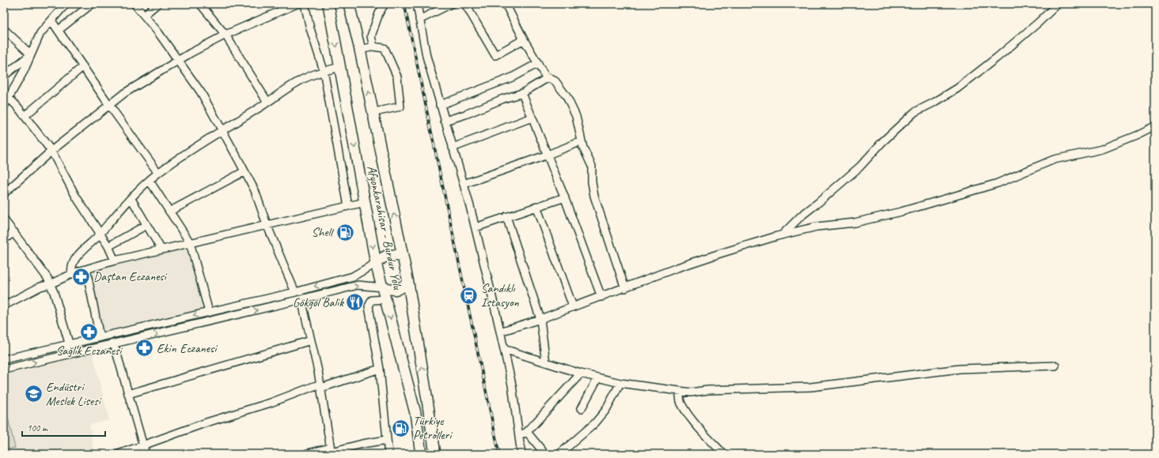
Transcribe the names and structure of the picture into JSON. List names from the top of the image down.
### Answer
{
  "streets": {
    "highway": ["Afyonkarahisar - Burdur Yolu"]
  },
  "places": {
    "fuel station": ["Shell", "Türkiye Petrolleri"],
    "pharmacy": ["Daştan Eczanesi", "Sağlık Eczanesi", "Ekin Eczanesi"],
    "station": ["Sandıklı Istasyon"],
    "restaurant": ["Gökgöl Balik"],
    "school or university": ["Endüstri Meslek Lisesi"]
  },
  "scale_bar": "100 m"
}
